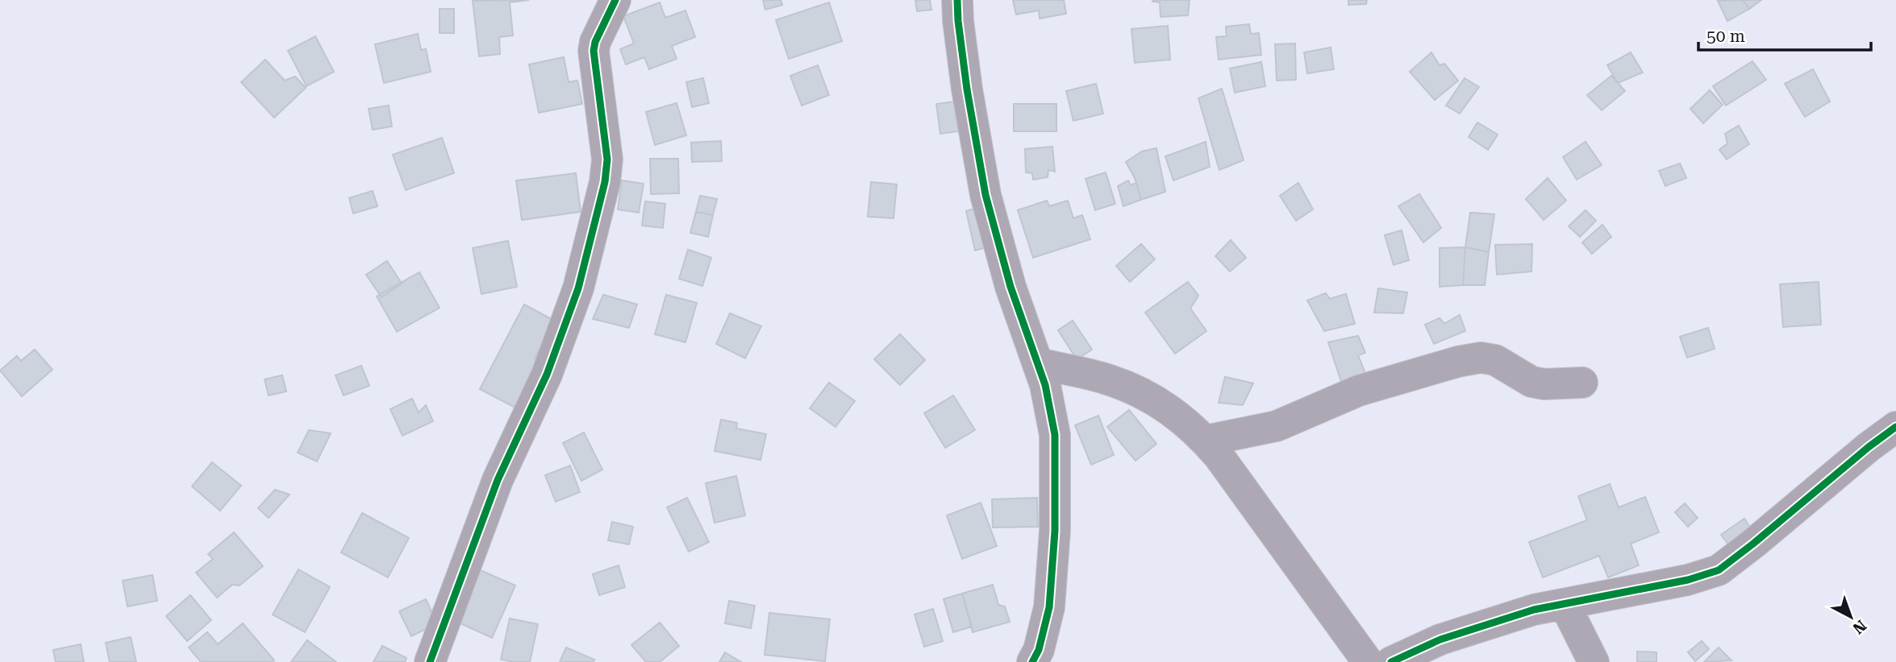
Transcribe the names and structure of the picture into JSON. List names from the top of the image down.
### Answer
{
  "scale_bar": "50 m",
  "north": "bottom right"
}
